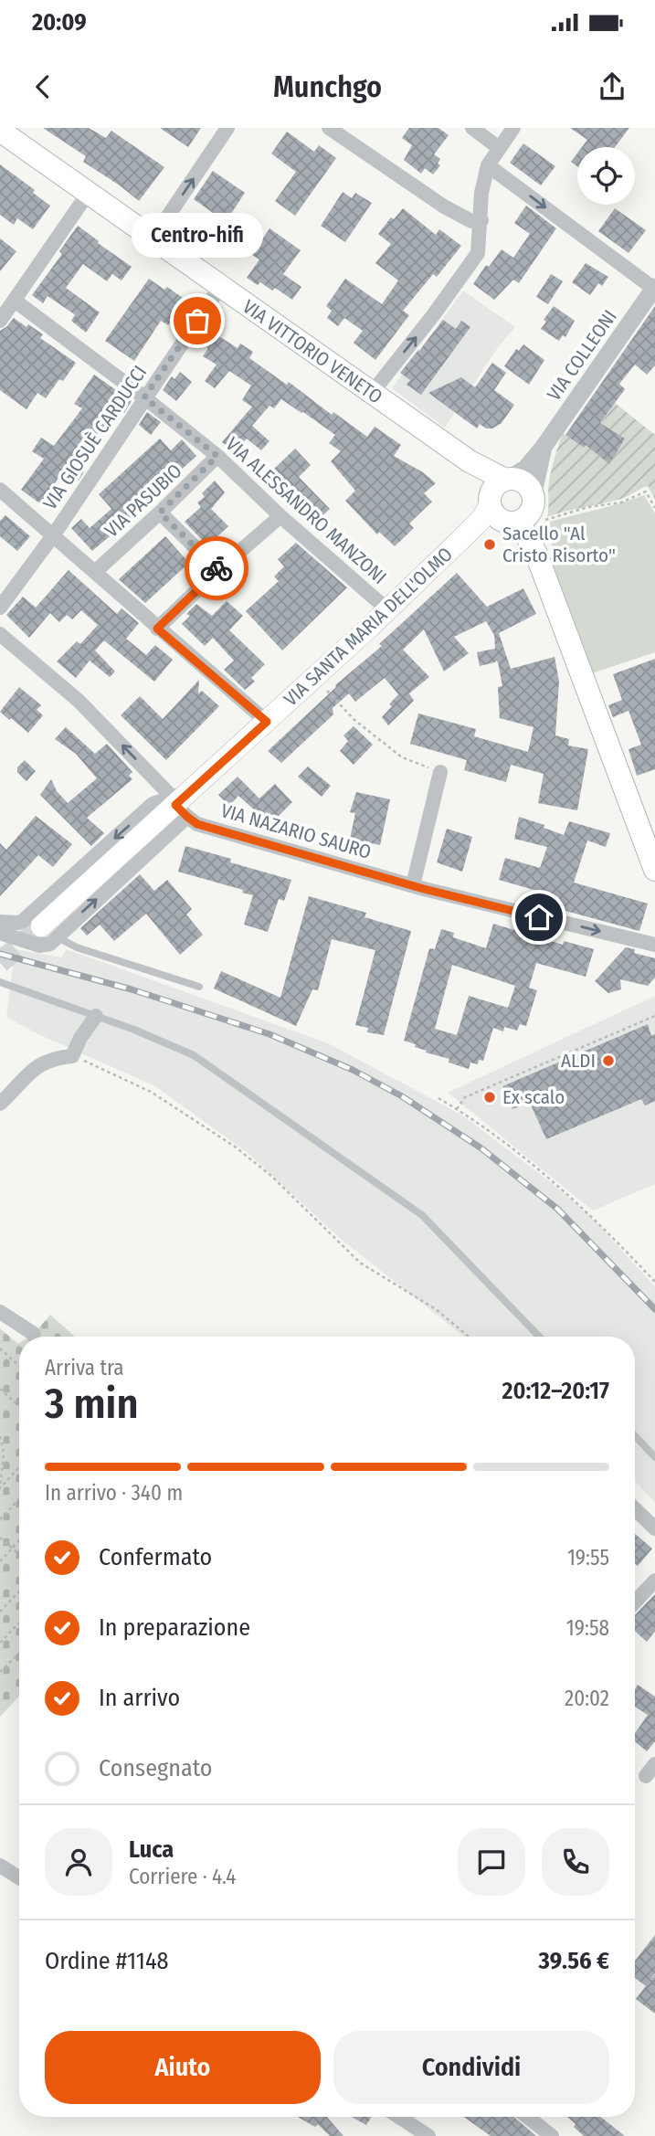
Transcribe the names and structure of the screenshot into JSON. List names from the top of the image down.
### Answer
{
  "streets": {
    "main road": ["VIA VITTORIO VENETO", "VIA SANTA MARIA DELL'OLMO"],
    "street": [
      "VIA COLLEONI",
      "VIA GIOSUÈ CARDUCCI",
      "VIA PASUBIO",
      "VIA ALESSANDRO MANZONI",
      "VIA NAZARIO SAURO"
    ]
  },
  "crossings": [
    ["VIA VITTORIO VENETO", "VIA COLLEONI"],
    ["VIA VITTORIO VENETO", "VIA GIOSUÈ CARDUCCI"],
    ["VIA VITTORIO VENETO", "VIA SANTA MARIA DELL'OLMO"],
    ["VIA COLLEONI", "VIA SANTA MARIA DELL'OLMO"],
    ["VIA GIOSUÈ CARDUCCI", "VIA ALESSANDRO MANZONI"],
    ["VIA PASUBIO", "VIA ALESSANDRO MANZONI"],
    ["VIA ALESSANDRO MANZONI", "VIA SANTA MARIA DELL'OLMO"],
    ["VIA SANTA MARIA DELL'OLMO", "VIA NAZARIO SAURO"]
  ],
  "one_way": ["VIA NAZARIO SAURO"],
  "places": [
    "Centro-hifi",
    "Sacello \"Al Cristo Risorto\"",
    "ALDI",
    "Ex scalo"
  ],
  "page": {
    "status": "20:09",
    "header": "Munchgo",
    "bubble": "Centro-hifi",
    "heading": ["3 min", "Arriva tra", "20:12–20:17"],
    "panel": [
      "Luca",
      "Corriere · 4.4",
      "Ordine #1148",
      "39.56 €"
    ],
    "bar": "In arrivo · 340 m",
    "list": [
      ["Confermato", "19:55"],
      ["In preparazione", "19:58"],
      ["In arrivo", "20:02"],
      "Consegnato"
    ],
    "buttons": ["Aiuto", "Condividi"]
  }
}
